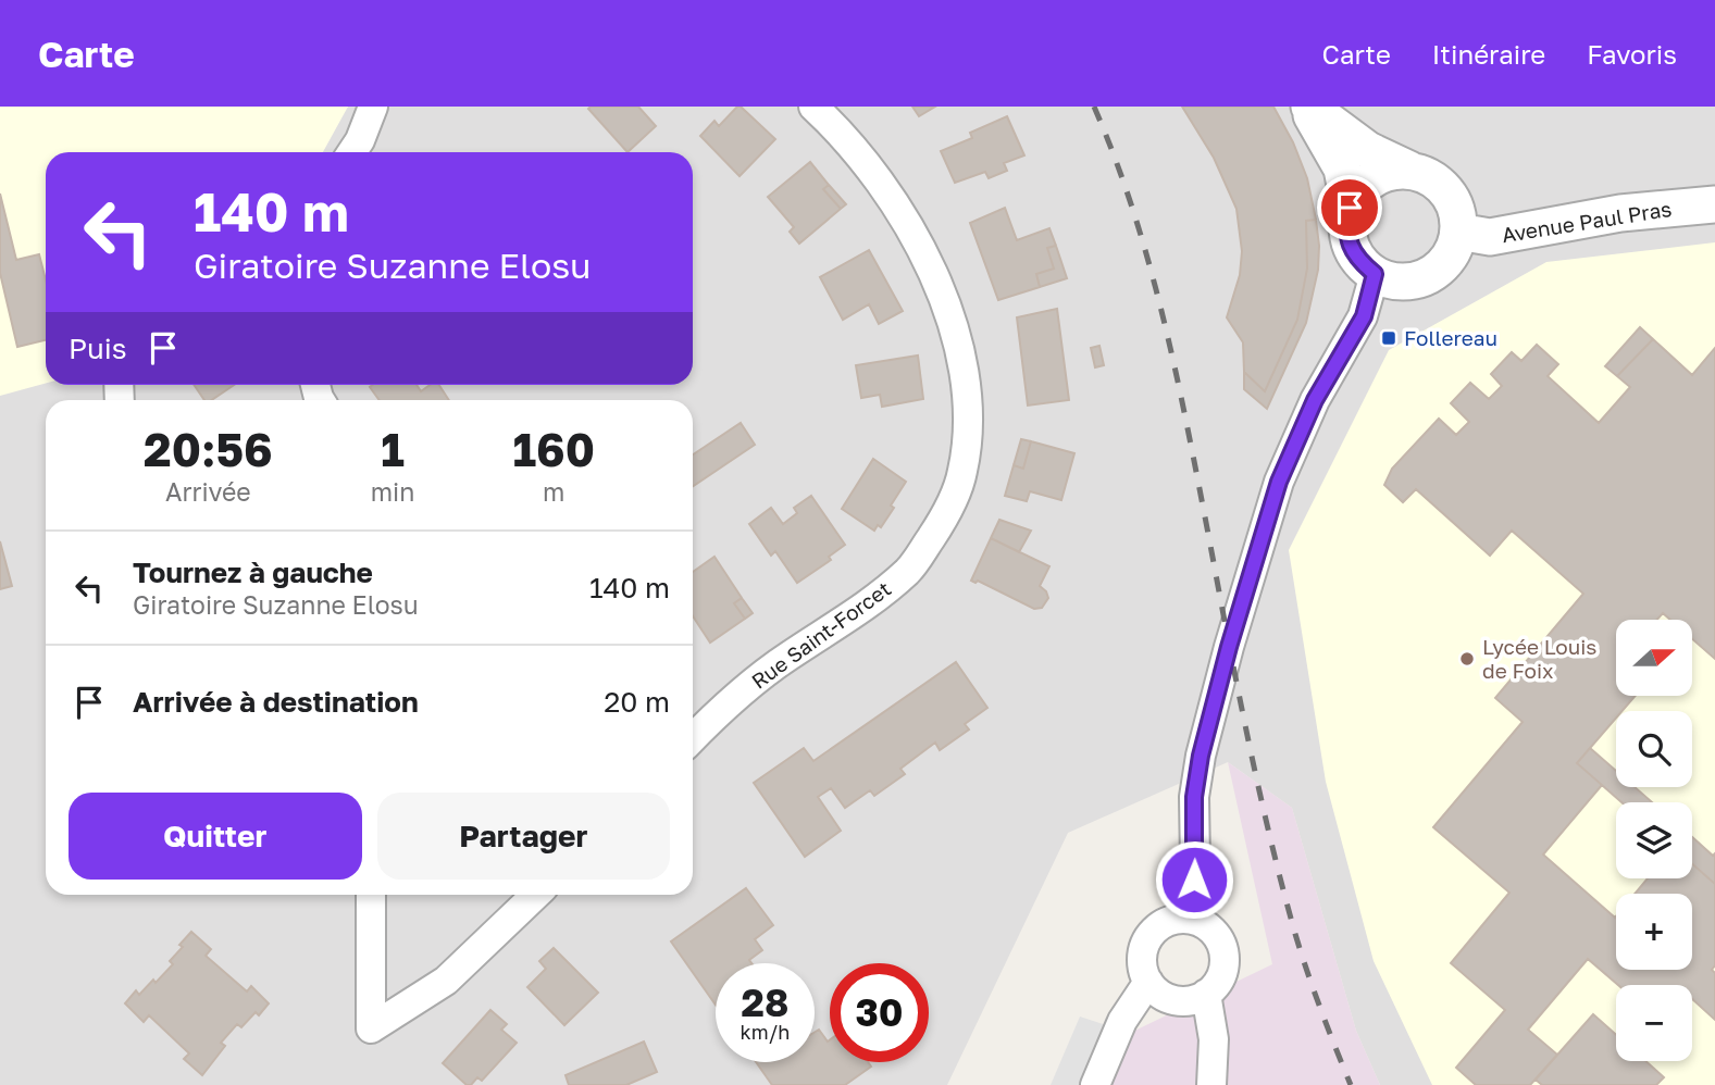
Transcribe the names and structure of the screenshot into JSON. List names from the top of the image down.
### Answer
{
  "streets": {
    "street": ["Avenue Paul Pras", "Rue Saint-Forcet"]
  },
  "places": {
    "transit": ["Follereau"],
    "other": ["Lycée Louis de Foix"]
  },
  "north": "right",
  "page": {
    "header": "Carte",
    "nav": ["Carte", "Itinéraire", "Favoris"],
    "turn": ["140 m", "Giratoire Suzanne Elosu"],
    "then": "Puis",
    "eta": [
      "20:56",
      "Arrivée",
      "1",
      "min",
      "160",
      "m"
    ],
    "list": [
      {
        "name": "Tournez à gauche",
        "note": "Giratoire Suzanne Elosu",
        "value": "140 m"
      },
      {
        "name": "Arrivée à destination",
        "value": "20 m"
      }
    ],
    "map_buttons": ["+", "−"],
    "buttons": ["Quitter", "Partager"],
    "speed": "28 km/h",
    "limit": "30"
  }
}
